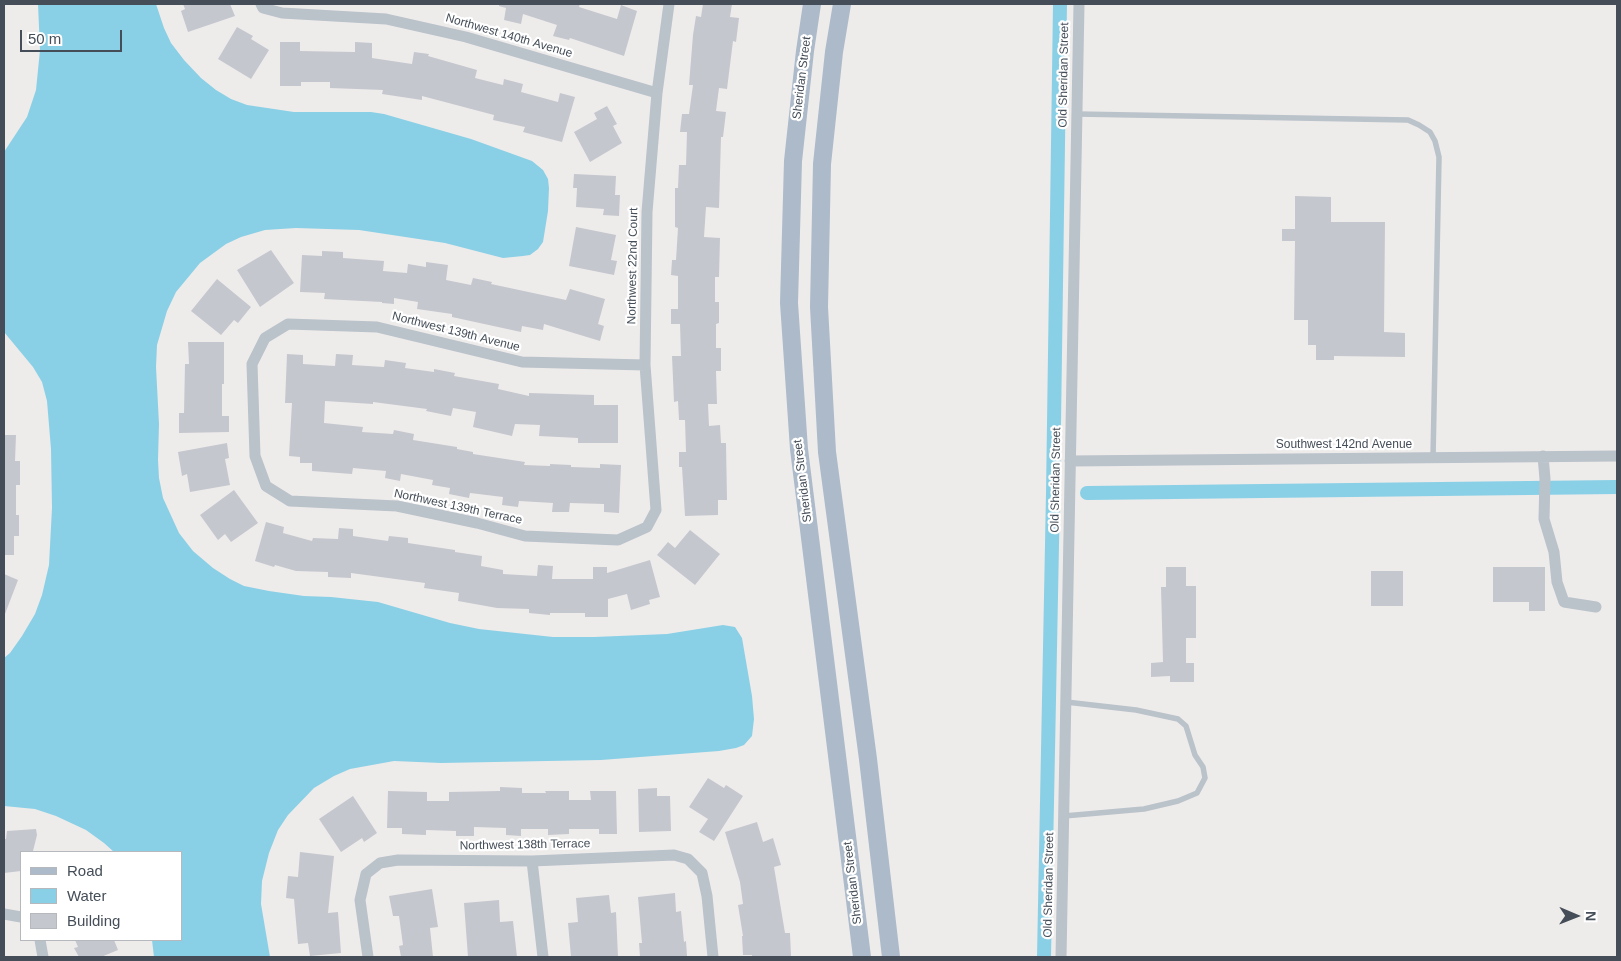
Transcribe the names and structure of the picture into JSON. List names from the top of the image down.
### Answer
{
  "streets": {
    "main road": ["Sheridan Street"],
    "street": [
      "Northwest 140th Avenue",
      "Old Sheridan Street",
      "Northwest 22nd Court",
      "Northwest 139th Avenue",
      "Southwest 142nd Avenue",
      "Northwest 139th Terrace",
      "Northwest 138th Terrace"
    ]
  },
  "crossings": [
    ["Northwest 140th Avenue", "Northwest 22nd Court"],
    ["Old Sheridan Street", "Southwest 142nd Avenue"],
    ["Northwest 22nd Court", "Northwest 139th Avenue"],
    ["Northwest 22nd Court", "Northwest 139th Terrace"],
    ["Northwest 139th Avenue", "Northwest 139th Terrace"]
  ],
  "legend": ["Road", "Water", "Building"],
  "scale_bar": "50 m",
  "north": "right"
}
